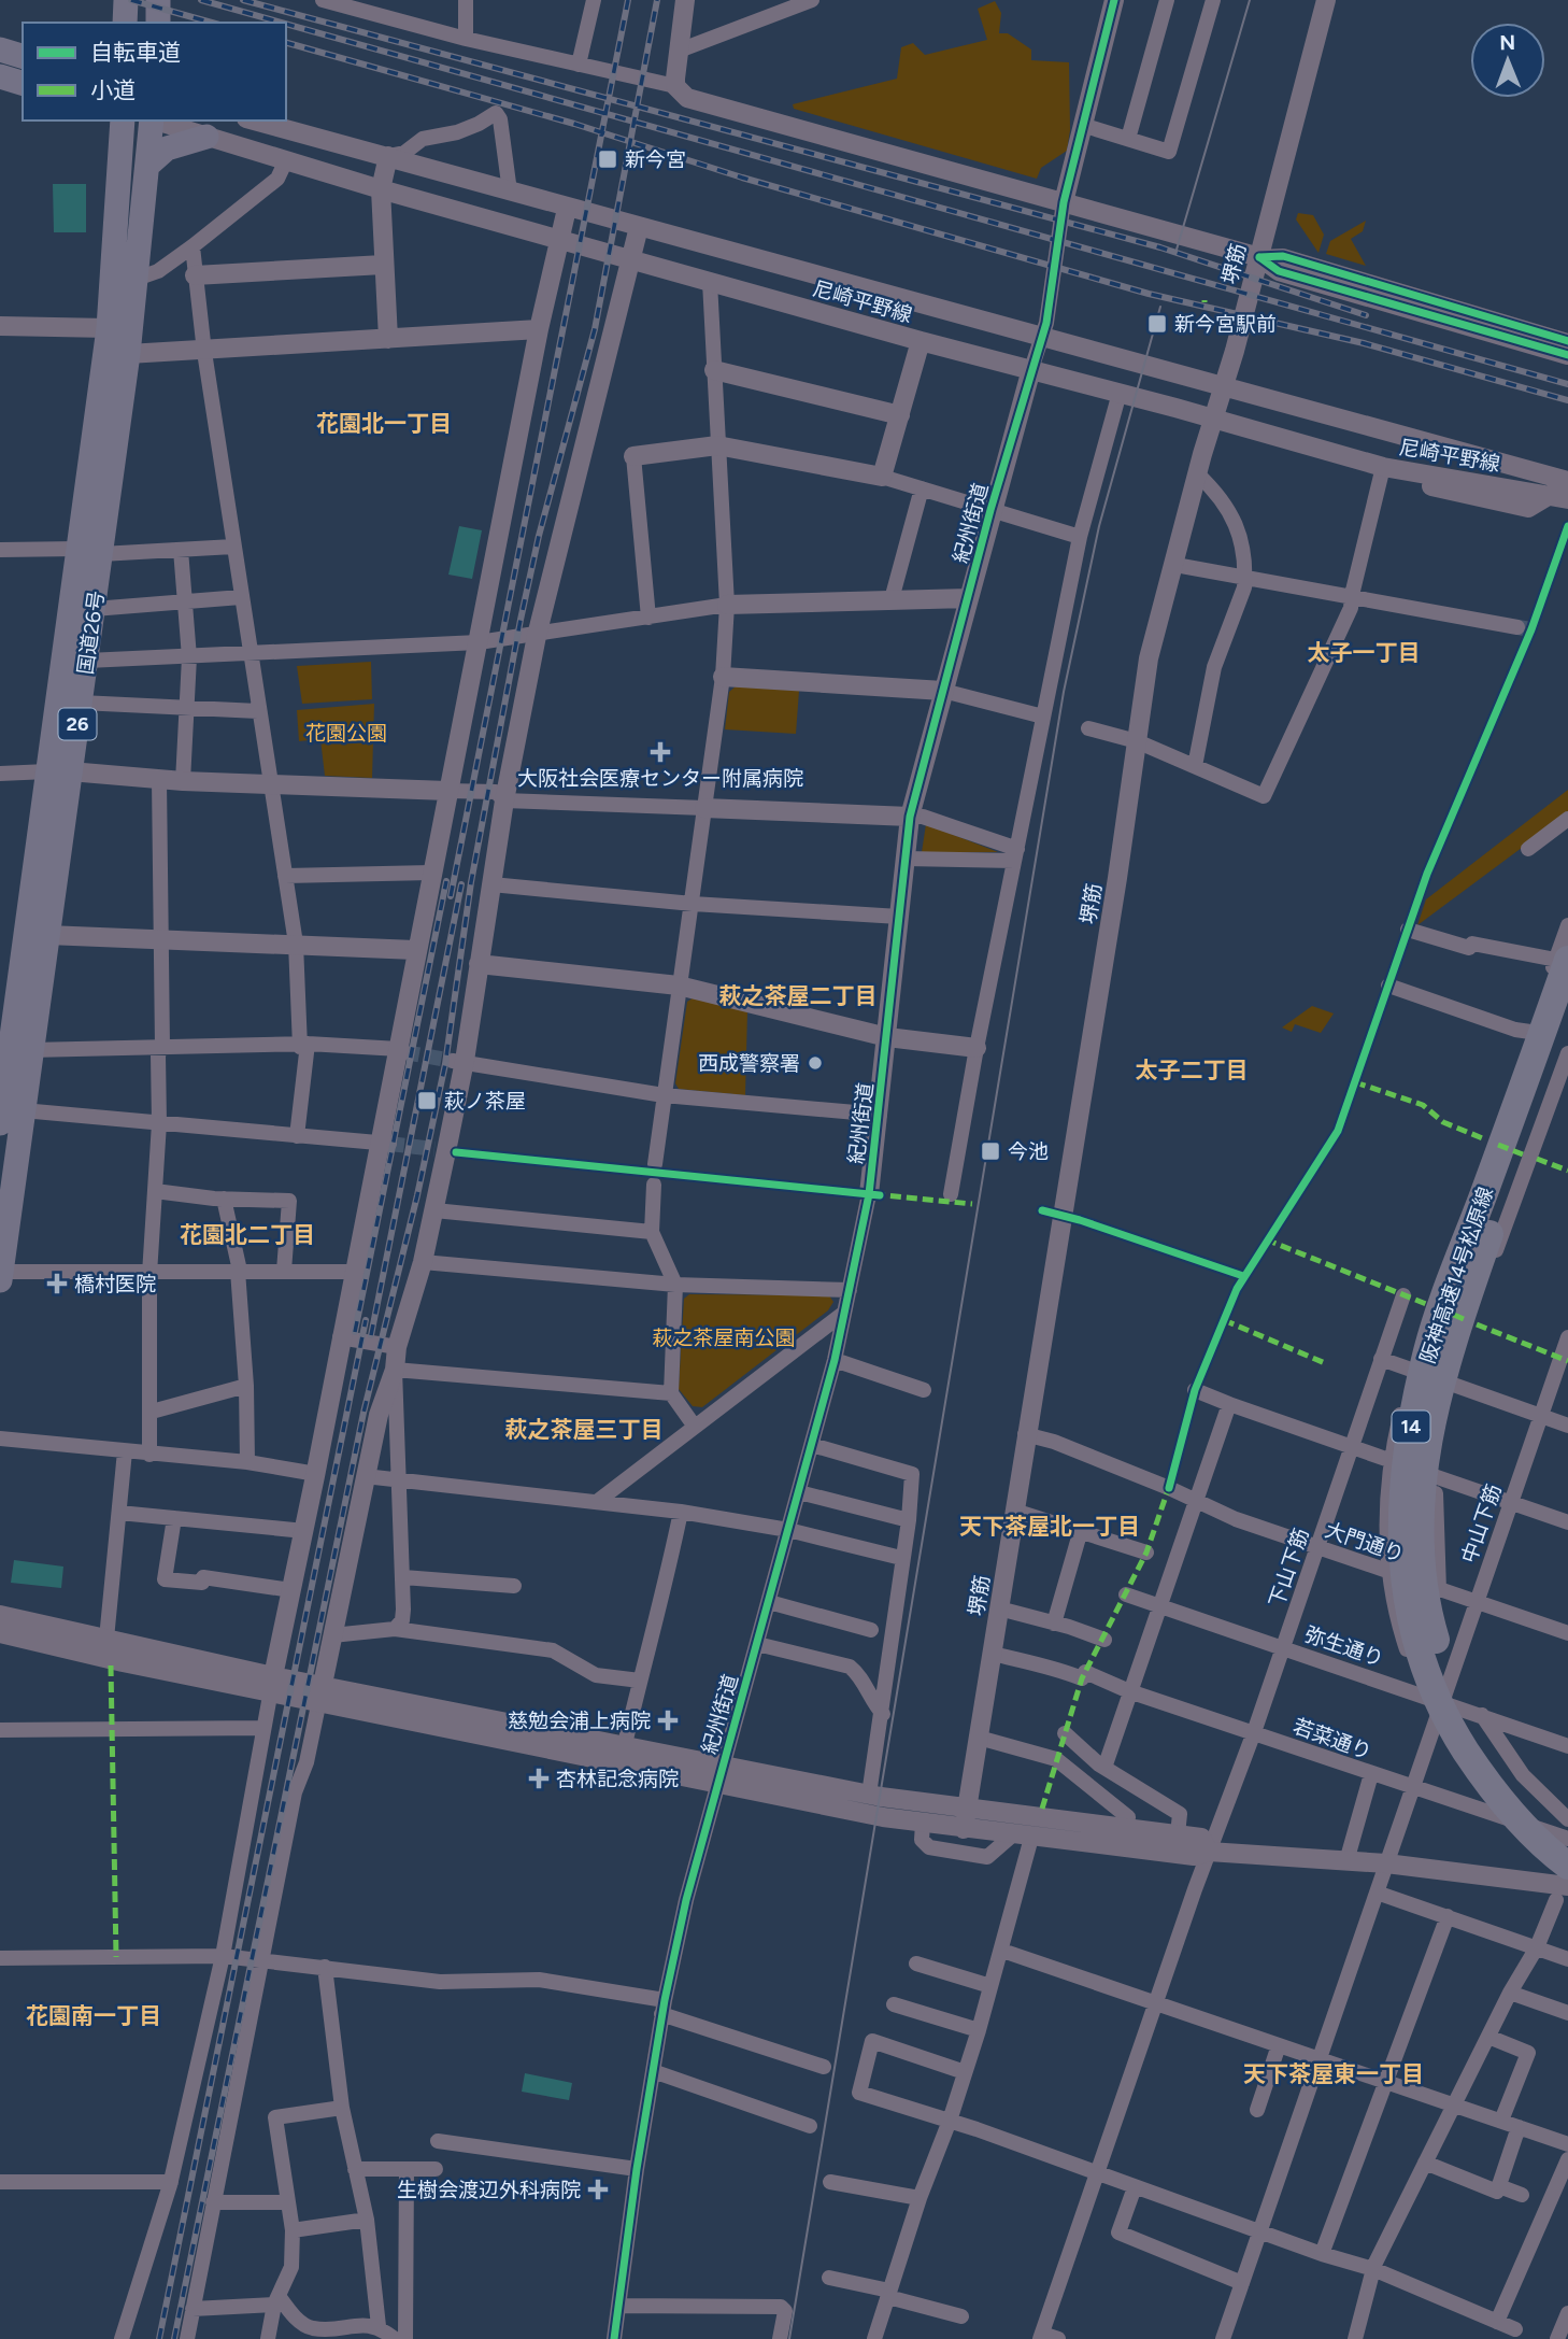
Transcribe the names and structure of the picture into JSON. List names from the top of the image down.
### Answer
{
  "streets": {
    "highway": [
      "国道26号",
      "26",
      "阪神高速14号松原線",
      "14"
    ],
    "street": [
      "堺筋",
      "尼崎平野線",
      "紀州街道",
      "中山下筋",
      "大門通り",
      "下山下筋",
      "弥生通り",
      "若菜通り"
    ]
  },
  "crossings": [
    ["堺筋", "尼崎平野線"],
    ["堺筋", "大門通り"],
    ["堺筋", "若菜通り"],
    ["尼崎平野線", "紀州街道"],
    ["阪神高速14号松原線", "若菜通り"],
    ["中山下筋", "大門通り"],
    ["中山下筋", "弥生通り"],
    ["中山下筋", "若菜通り"],
    ["大門通り", "下山下筋"],
    ["下山下筋", "弥生通り"],
    ["下山下筋", "若菜通り"]
  ],
  "districts": [
    "花園北一丁目",
    "太子一丁目",
    "萩之茶屋二丁目",
    "太子二丁目",
    "花園北二丁目",
    "萩之茶屋三丁目",
    "天下茶屋北一丁目",
    "花園南一丁目",
    "天下茶屋東一丁目"
  ],
  "parks": ["花園公園", "萩之茶屋南公園"],
  "places": {
    "transit": [
      "新今宮",
      "新今宮駅前",
      "萩ノ茶屋",
      "今池"
    ],
    "health": [
      "大阪社会医療センター附属病院",
      "橋村医院",
      "慈勉会浦上病院",
      "杏林記念病院",
      "生樹会渡辺外科病院"
    ],
    "other": ["西成警察署"]
  },
  "legend": ["自転車道", "小道"],
  "north": "top"
}
